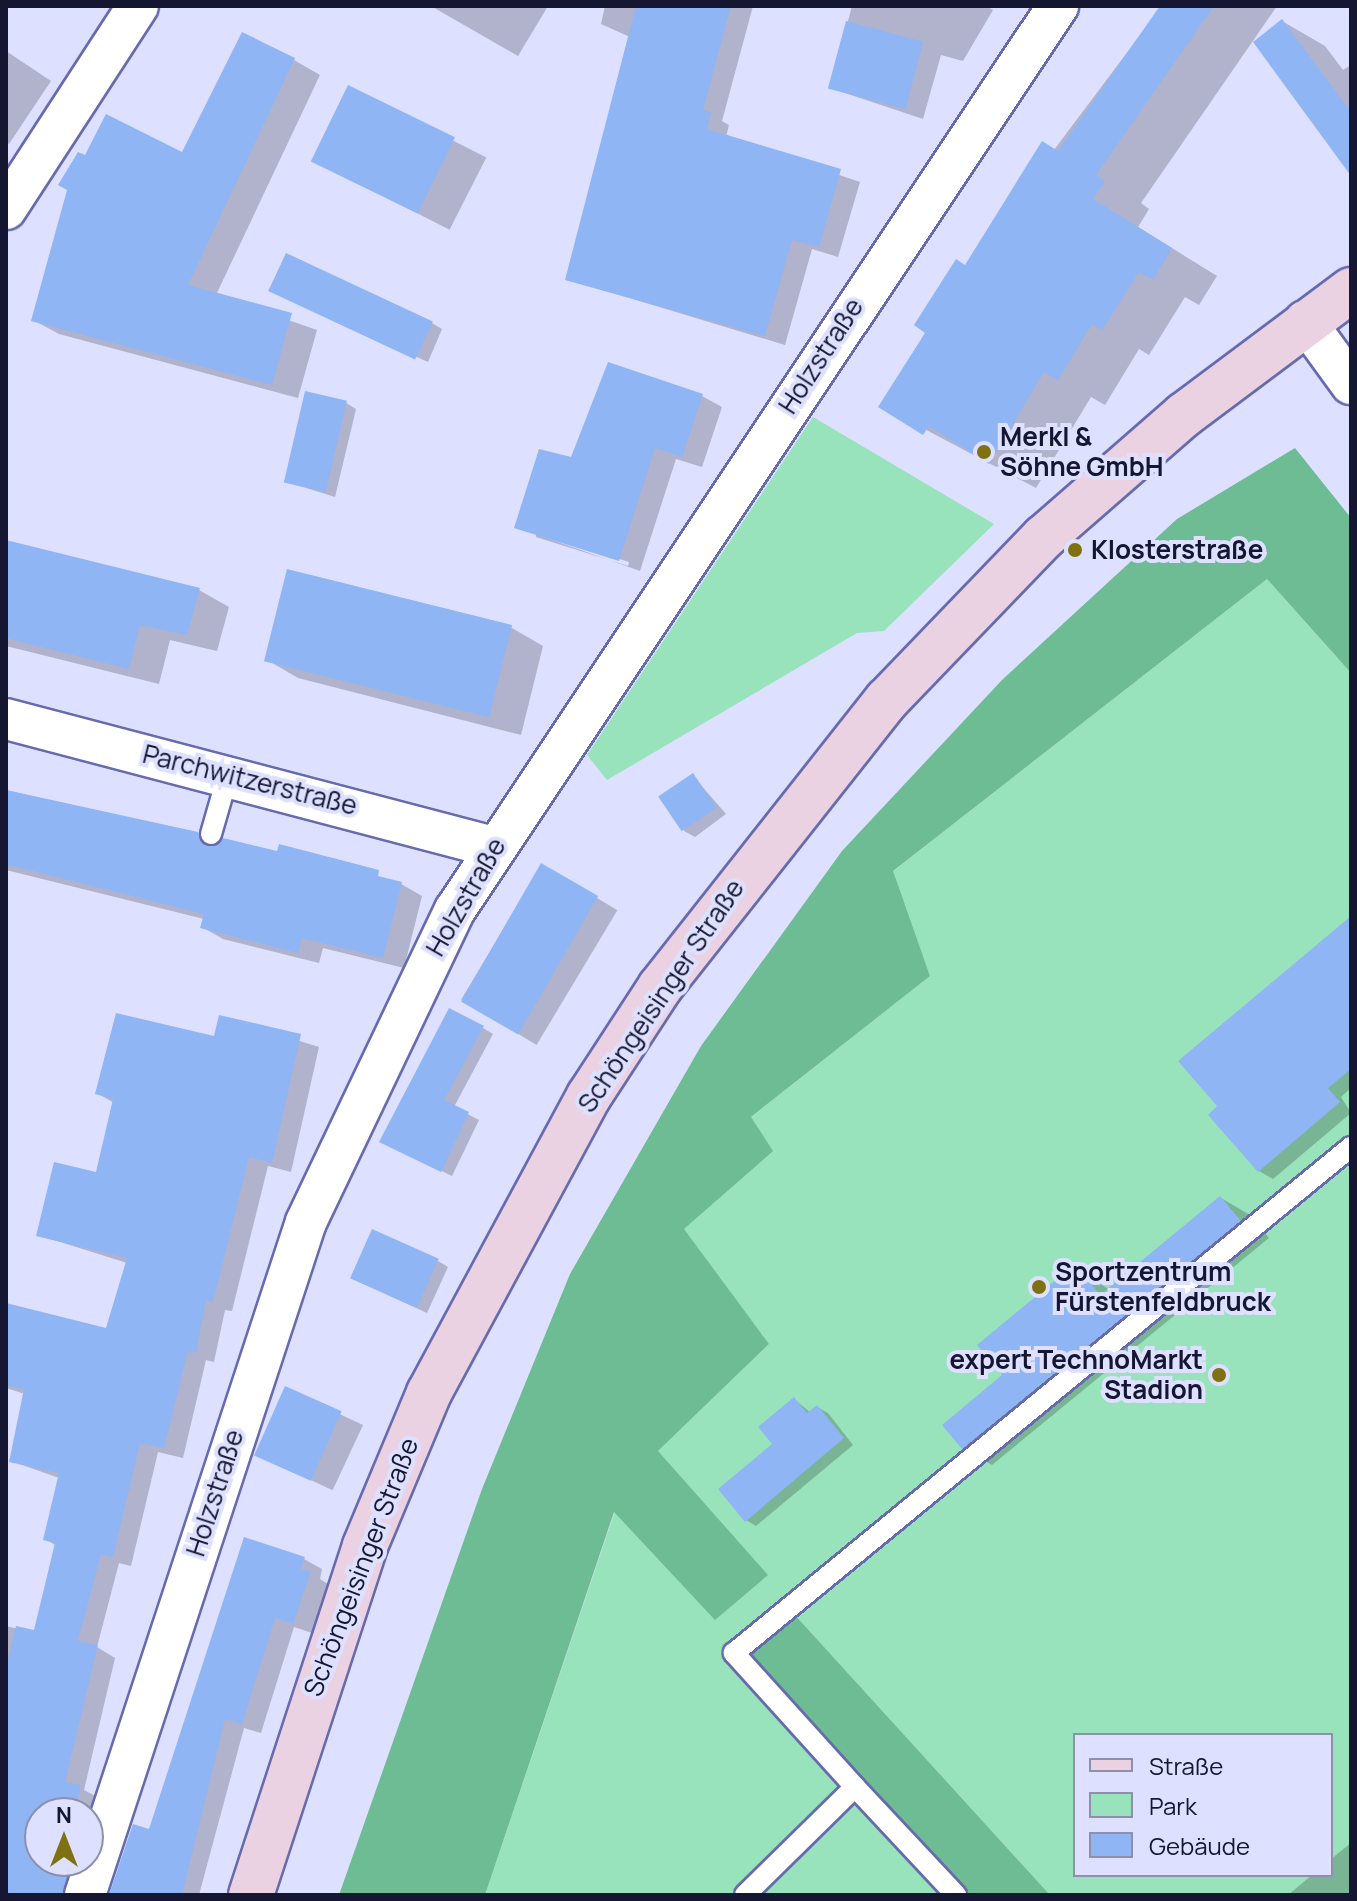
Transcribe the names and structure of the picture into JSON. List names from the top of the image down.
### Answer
{
  "streets": {
    "street": ["Holzstraße", "Parchwitzerstraße", "Schöngeisinger Straße"]
  },
  "crossings": [
    ["Holzstraße", "Parchwitzerstraße"]
  ],
  "places": [
    "Merkl & Söhne GmbH",
    "Klosterstraße",
    "Sportzentrum Fürstenfeldbruck",
    "expert TechnoMarkt Stadion"
  ],
  "legend": ["Straße", "Park", "Gebäude"],
  "north": "top"
}
